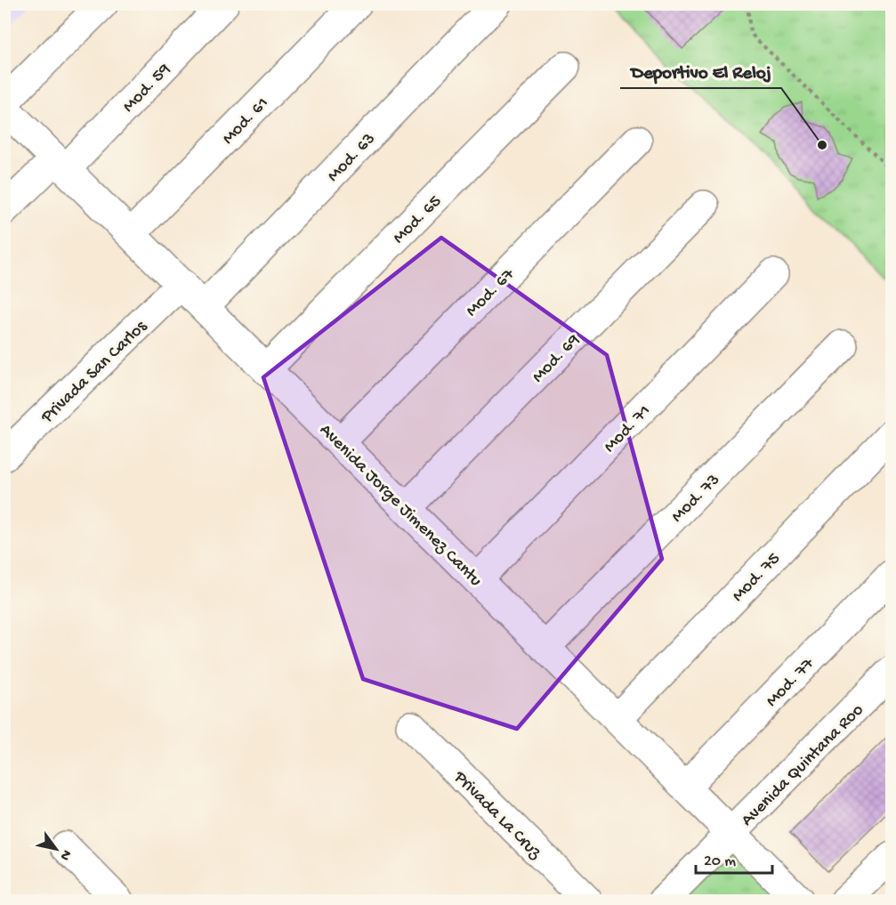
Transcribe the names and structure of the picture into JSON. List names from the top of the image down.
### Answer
{
  "streets": {
    "street": [
      "Mod. 59",
      "Mod. 61",
      "Mod. 63",
      "Mod. 65",
      "Mod. 67",
      "Mod. 69",
      "Privada San Carlos",
      "Mod. 71",
      "Mod. 73",
      "Avenida Jorge Jimenez Cantu",
      "Mod. 75",
      "Mod. 77",
      "Avenida Quintana Roo",
      "Privada La Cruz"
    ]
  },
  "crossings": [
    ["Mod. 59", "Avenida Jorge Jimenez Cantu"],
    ["Mod. 61", "Avenida Jorge Jimenez Cantu"],
    ["Mod. 63", "Avenida Jorge Jimenez Cantu"],
    ["Mod. 65", "Avenida Jorge Jimenez Cantu"],
    ["Mod. 67", "Avenida Jorge Jimenez Cantu"],
    ["Mod. 69", "Avenida Jorge Jimenez Cantu"],
    ["Privada San Carlos", "Avenida Jorge Jimenez Cantu"],
    ["Mod. 71", "Avenida Jorge Jimenez Cantu"],
    ["Mod. 73", "Avenida Jorge Jimenez Cantu"],
    ["Avenida Jorge Jimenez Cantu", "Mod. 75"],
    ["Avenida Jorge Jimenez Cantu", "Mod. 77"],
    ["Avenida Jorge Jimenez Cantu", "Avenida Quintana Roo"]
  ],
  "places": ["Deportivo El Reloj"],
  "scale_bar": "20 m",
  "north": "bottom right"
}
